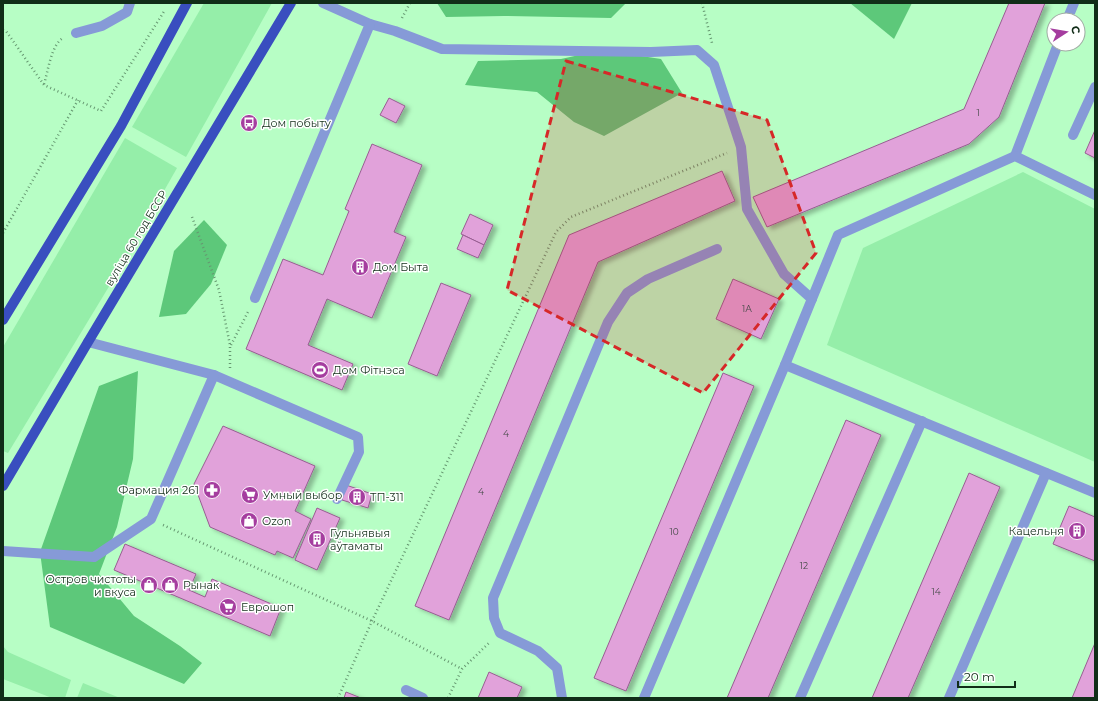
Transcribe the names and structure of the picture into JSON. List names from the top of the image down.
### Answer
{
  "streets": {
    "main road": ["вуліца 60 год БССР"]
  },
  "places": {
    "bus stop": ["Дом побыту"],
    "building": [
      "Дом Быта",
      "ТП-311",
      "Кацельня",
      "Гульнявыя аўтаматы"
    ],
    "sports": ["Дом Фітнэса"],
    "pharmacy": ["Фармация 261"],
    "supermarket": ["Умный выбор", "Еврошоп"],
    "shop": ["Ozon", "Остров чистоты и вкуса", "Рынак"]
  },
  "house_numbers": [
    "1",
    "1А",
    "4",
    "4",
    "10",
    "12",
    "14"
  ],
  "scale_bar": "20 m",
  "north": "right"
}
